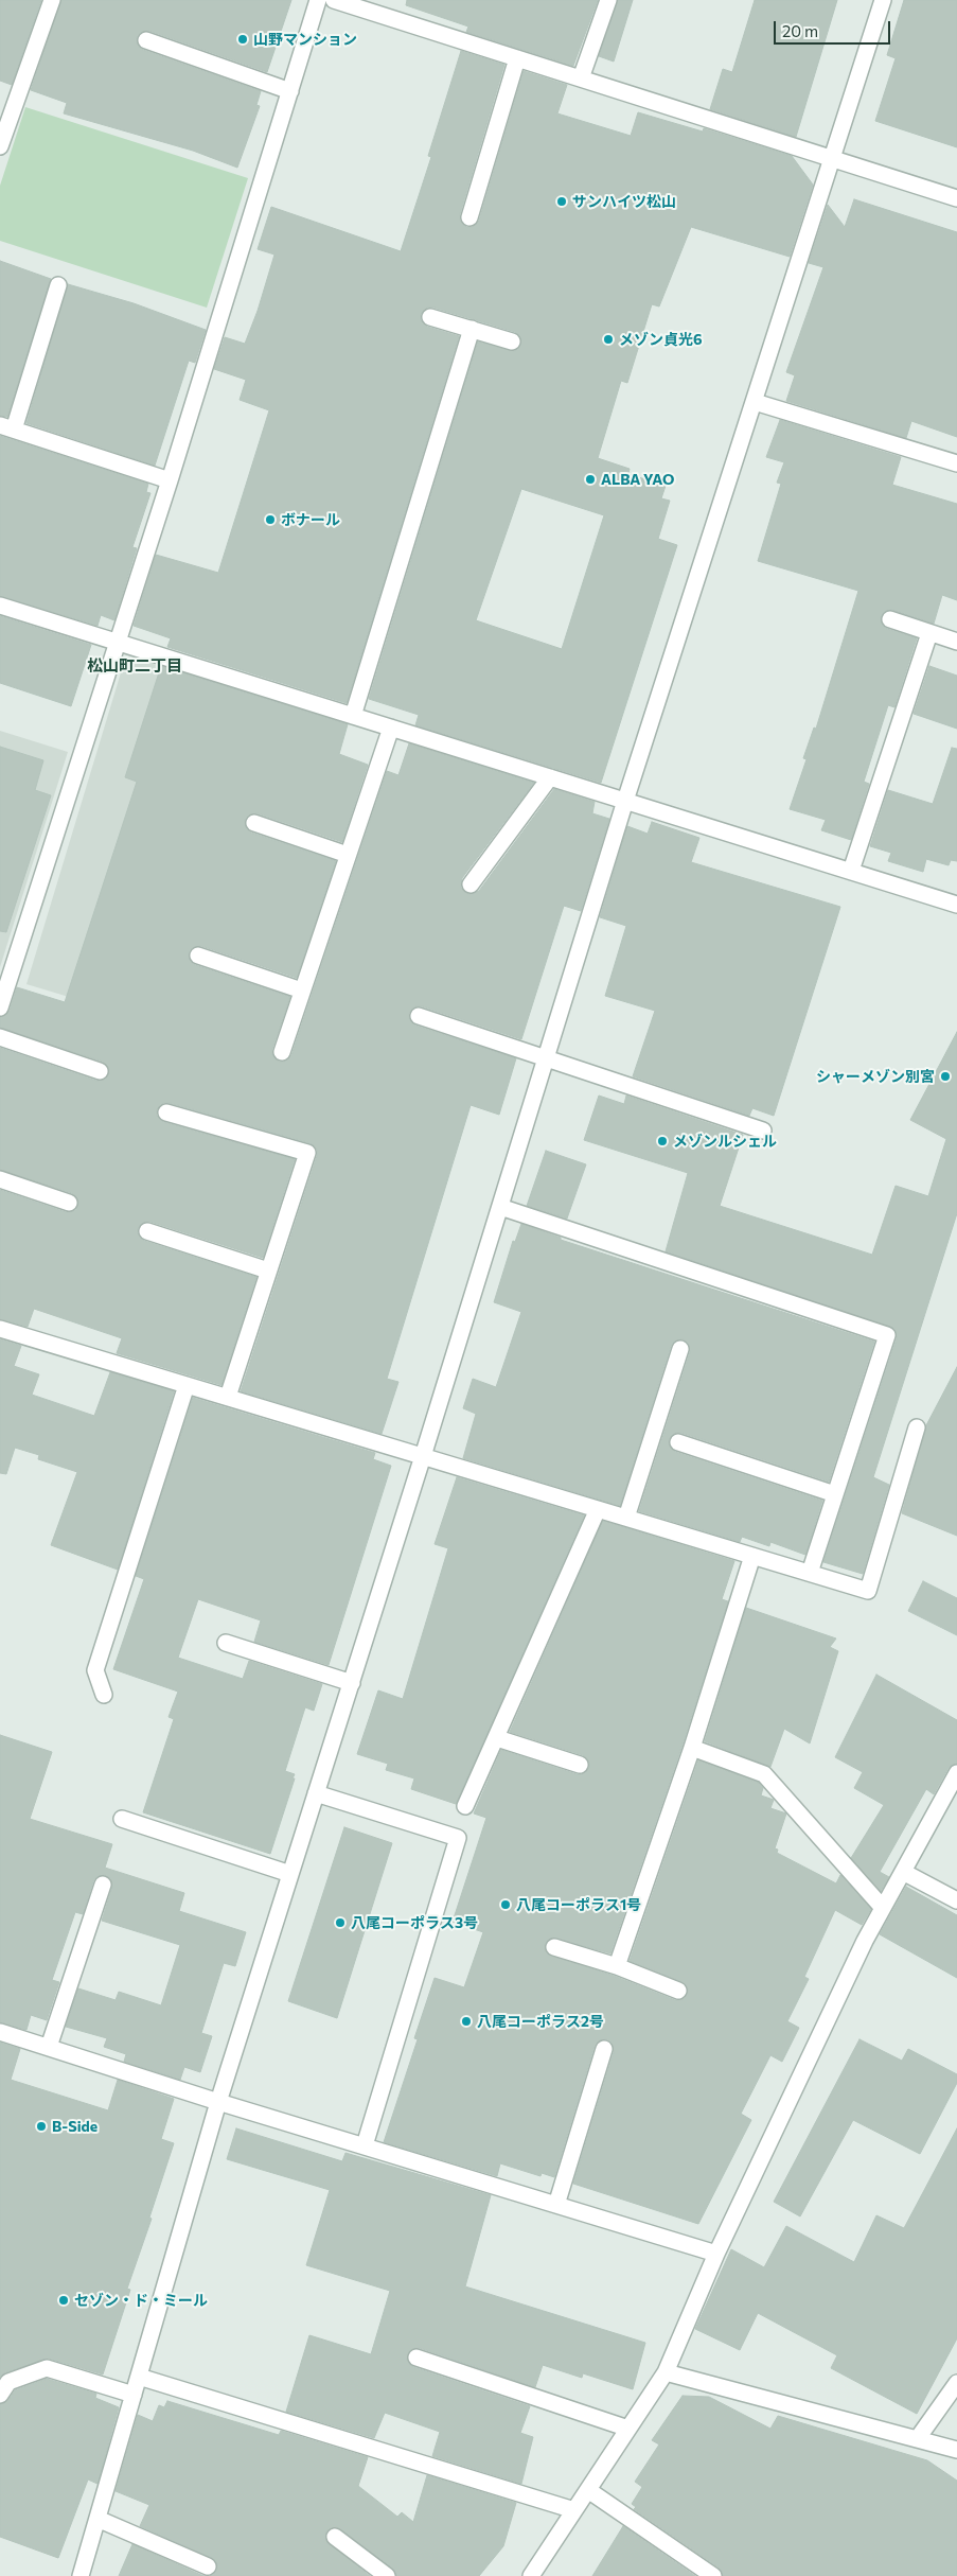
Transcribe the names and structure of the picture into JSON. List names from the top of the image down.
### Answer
{
  "districts": ["松山町二丁目"],
  "places": [
    "山野マンション",
    "サンハイツ松山",
    "メゾン貞光6",
    "ALBA YAO",
    "ボナール",
    "シャーメゾン別宮",
    "メゾンルシェル",
    "八尾コーポラス1号",
    "八尾コーポラス3号",
    "八尾コーポラス2号",
    "B-Side",
    "セゾン・ド・ミール"
  ],
  "scale_bar": "20 m"
}
